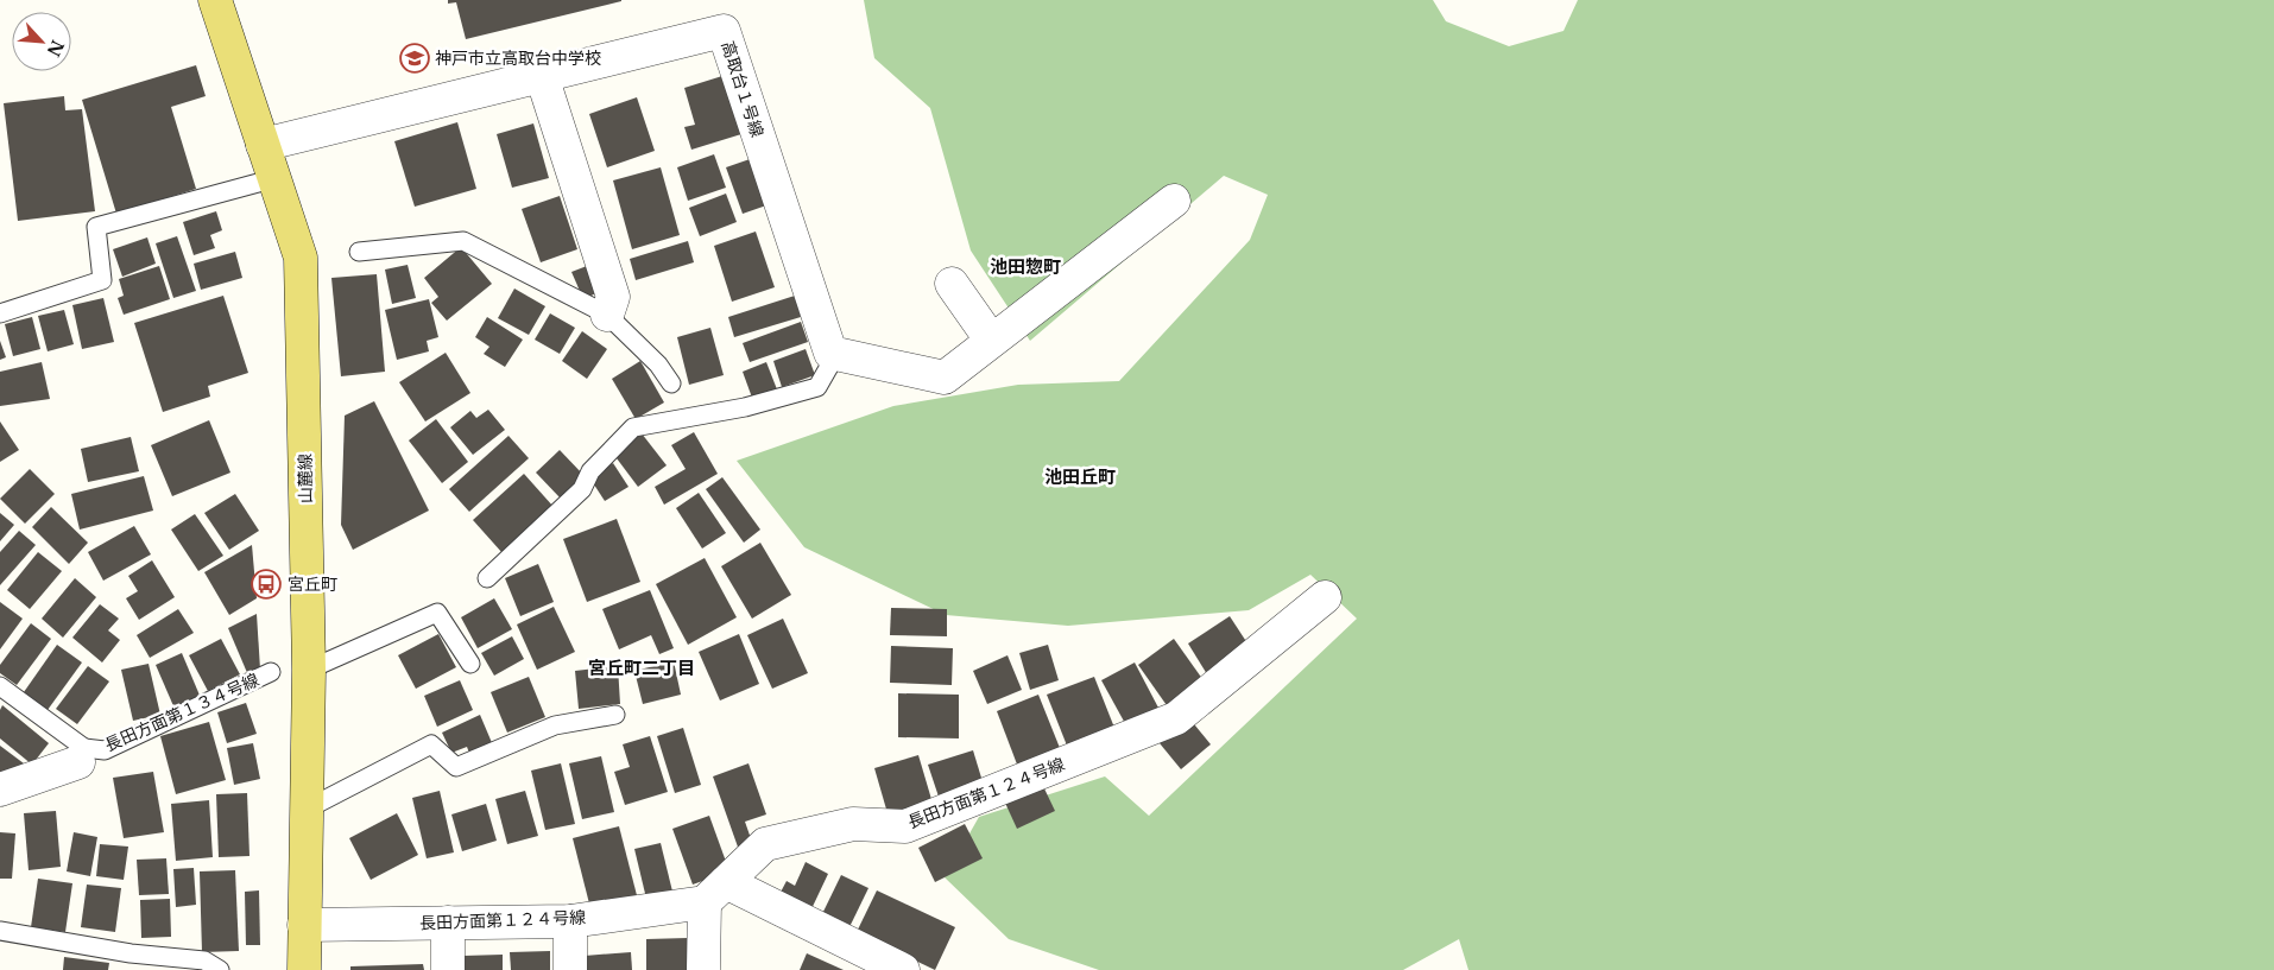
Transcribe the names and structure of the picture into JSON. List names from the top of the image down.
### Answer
{
  "streets": {
    "main road": ["山麓線"],
    "street": ["高取台１号線", "長田方面第１３４号線", "長田方面第１２４号線"]
  },
  "crossings": [
    ["高取台１号線", "山麓線"],
    ["山麓線", "長田方面第１２４号線"]
  ],
  "districts": ["池田惣町", "池田丘町", "宮丘町二丁目"],
  "places": {
    "school or university": ["神戸市立高取台中学校"],
    "bus stop": ["宮丘町"]
  },
  "north": "bottom right"
}
